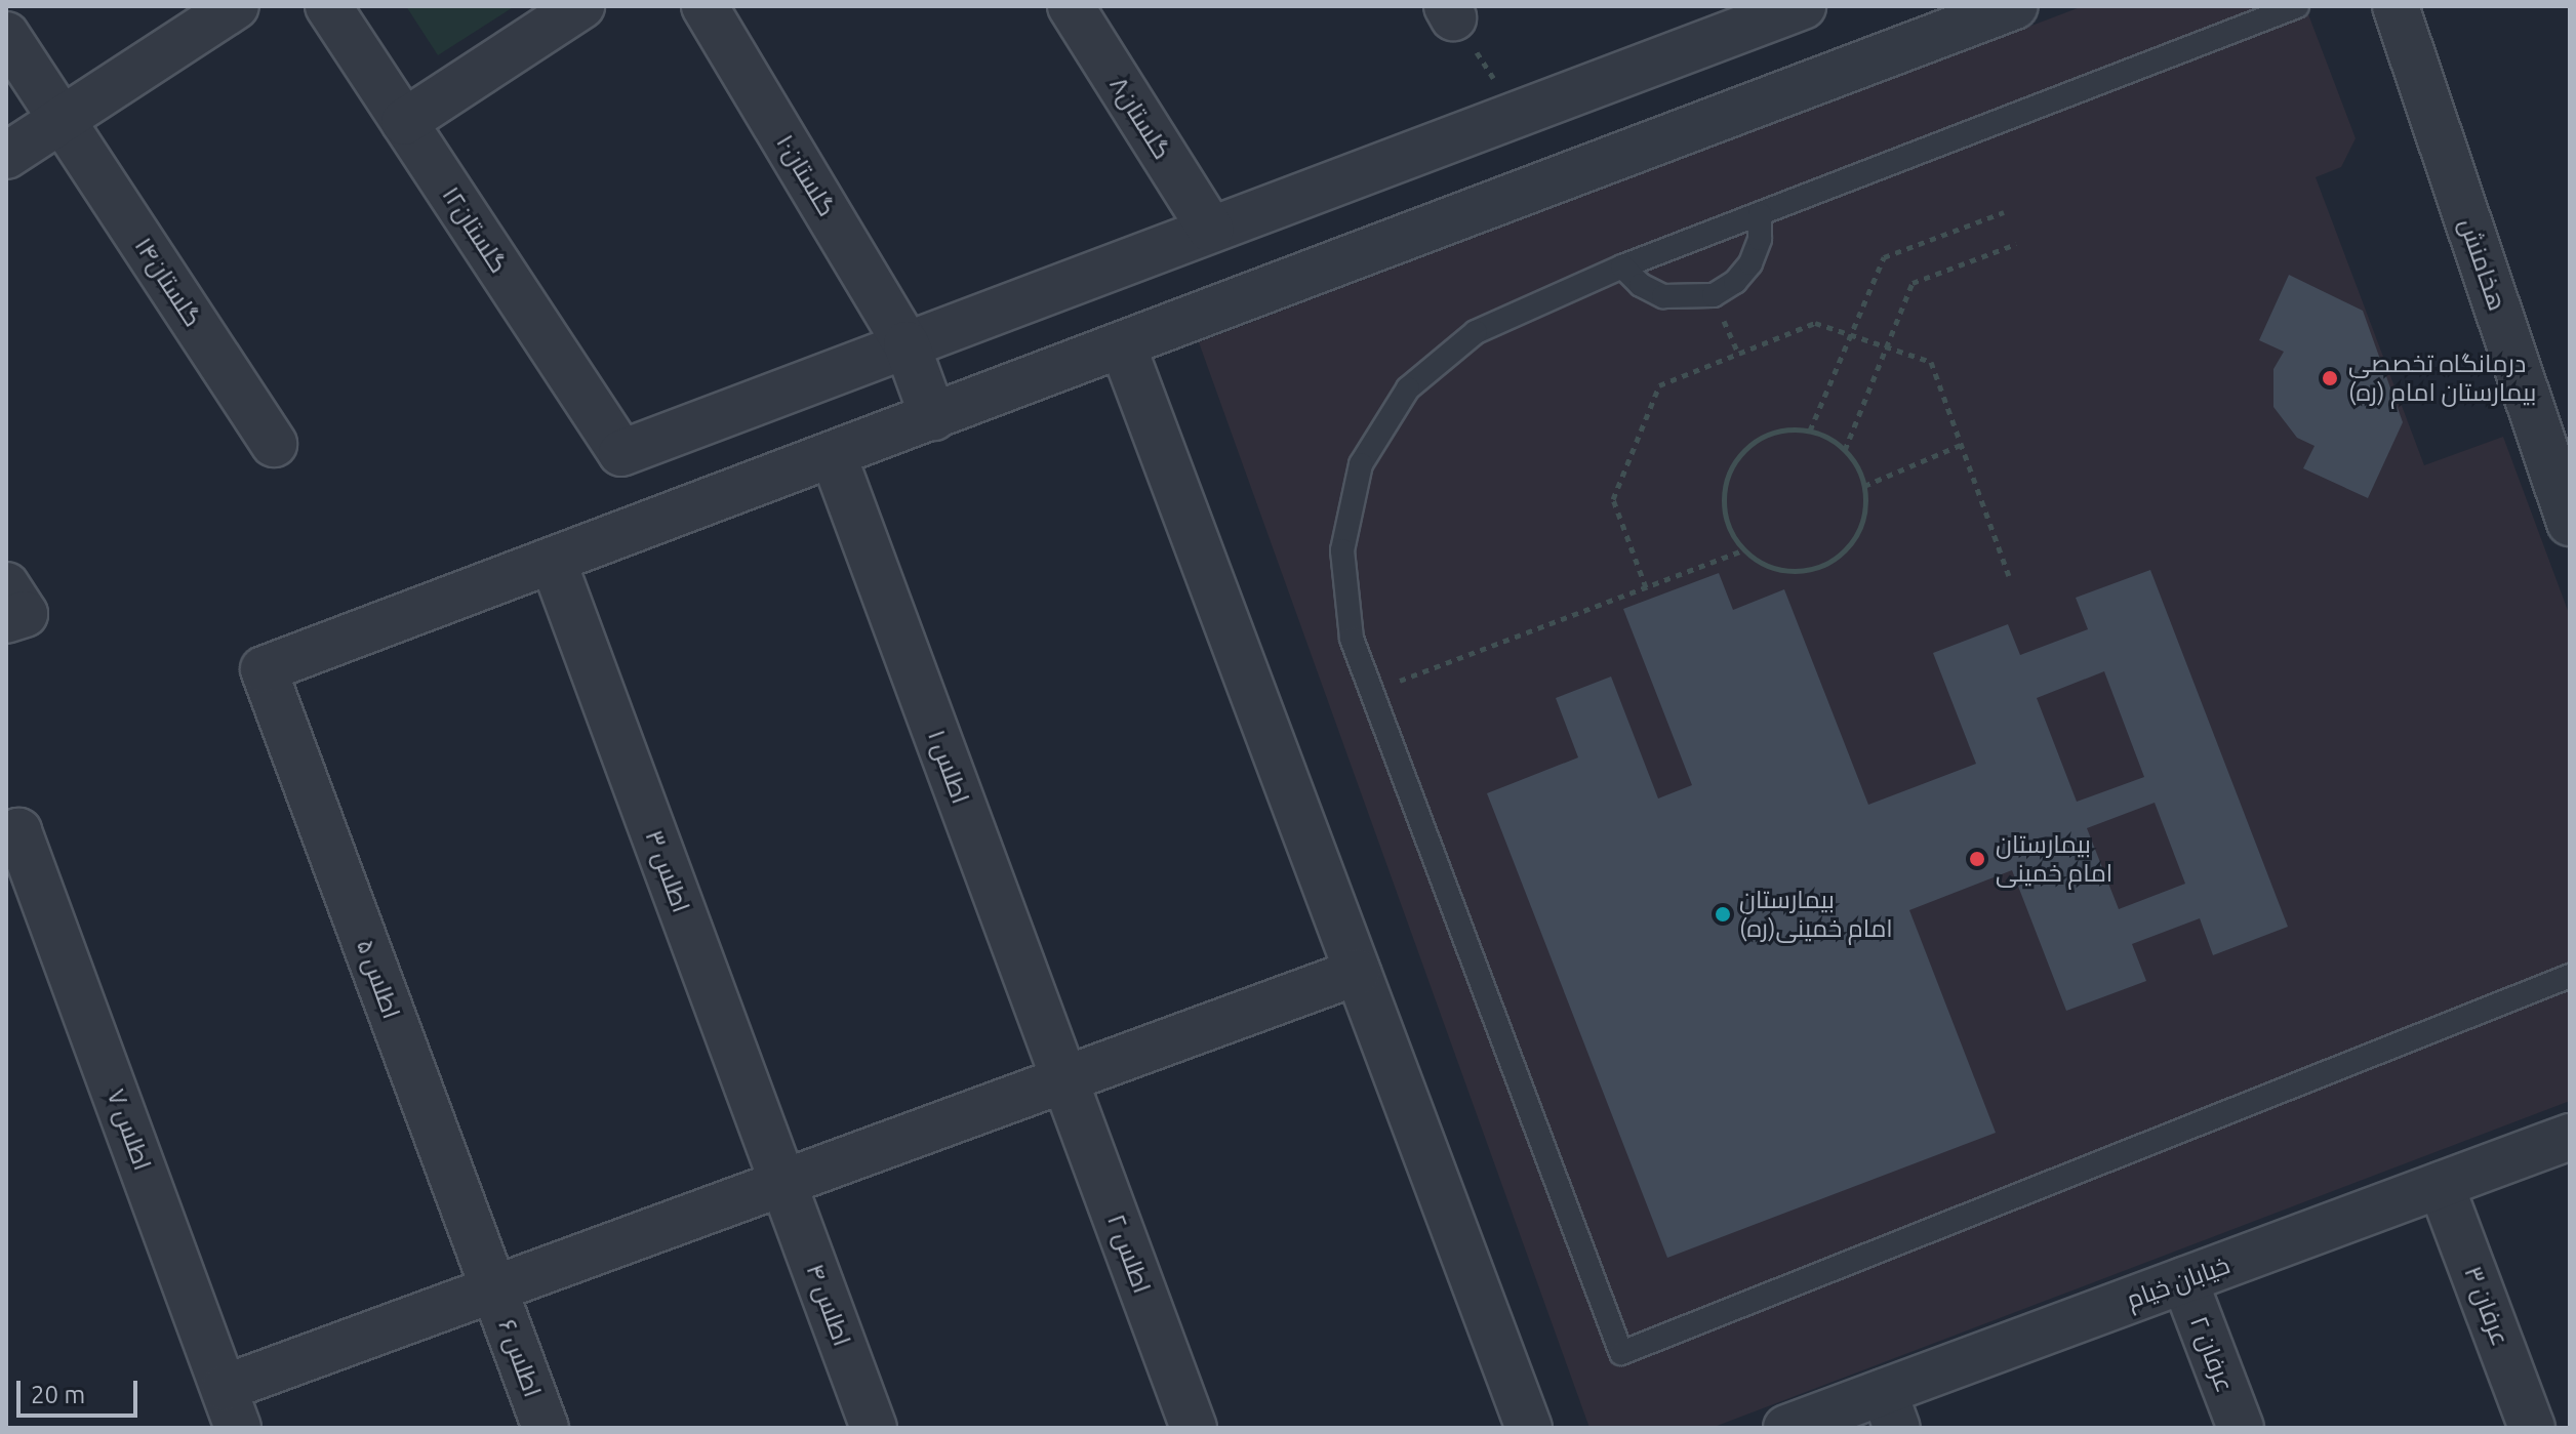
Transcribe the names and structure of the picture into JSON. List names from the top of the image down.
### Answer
{
  "streets": {
    "street": [
      "گلستان۸",
      "گلستان۱۰",
      "گلستان۱۲",
      "هخامنش",
      "گلستان۱۴",
      "اطلس ۱",
      "اطلس ۳",
      "اطلس ۵",
      "اطلس ۷",
      "اطلس ۲",
      "خیابان خیام",
      "اطلس ۴",
      "عرفان ۳",
      "عرفان ۲",
      "اطلس ۶"
    ]
  },
  "crossings": [
    ["گلستان۱۰", "گلستان۱۲"],
    ["اطلس ۱", "اطلس ۲"],
    ["اطلس ۳", "اطلس ۵"],
    ["اطلس ۳", "اطلس ۴"],
    ["اطلس ۵", "اطلس ۶"],
    ["خیابان خیام", "عرفان ۳"],
    ["خیابان خیام", "عرفان ۲"]
  ],
  "places": ["درمانگاه تخصصی بیمارستان امام (ره)", "بیمارستان امام خمینی", "بیمارستان امام خمینی(ره)"],
  "scale_bar": "20 m"
}
